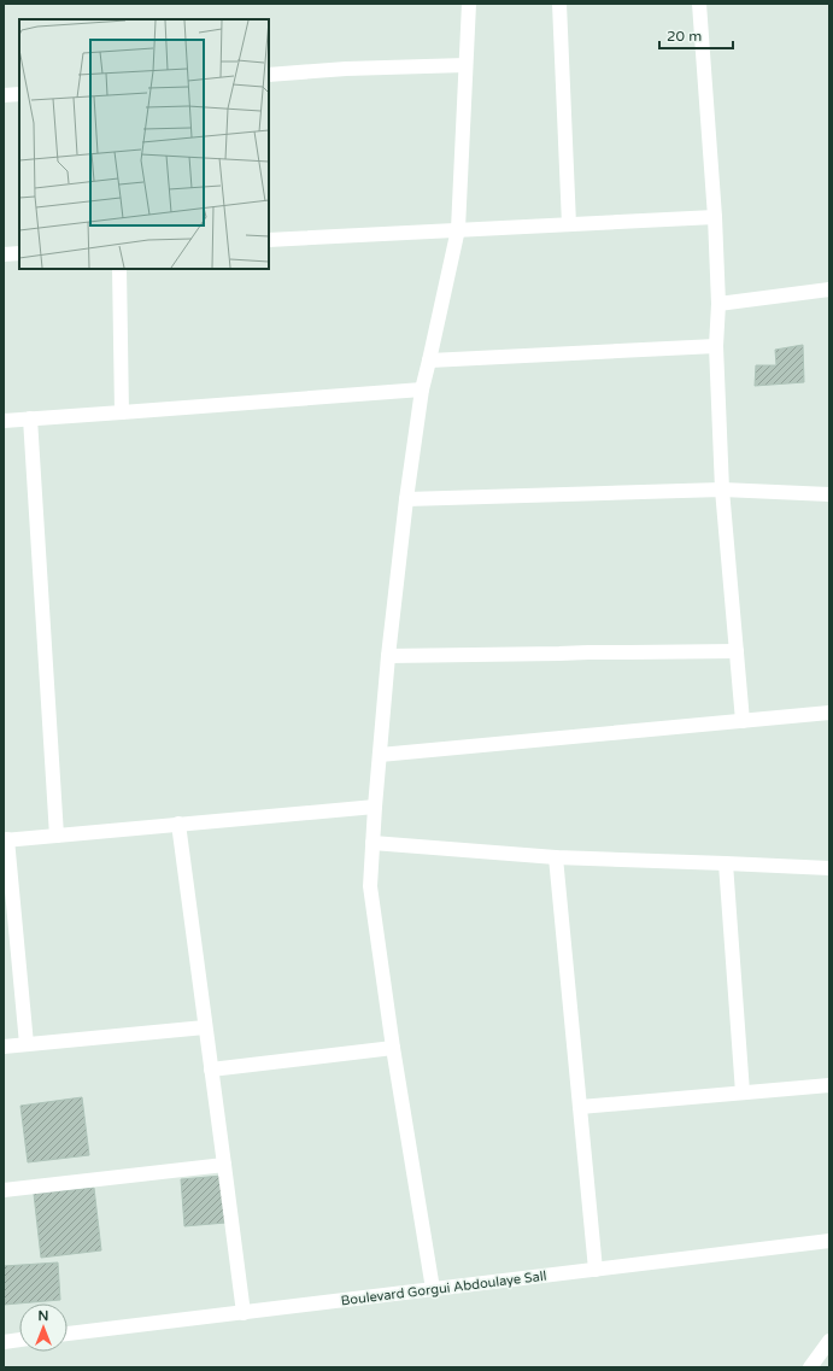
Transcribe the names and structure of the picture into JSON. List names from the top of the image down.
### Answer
{
  "streets": {
    "street": ["Boulevard Gorgui Abdoulaye Sall"]
  },
  "scale_bar": "20 m",
  "north": "top"
}
